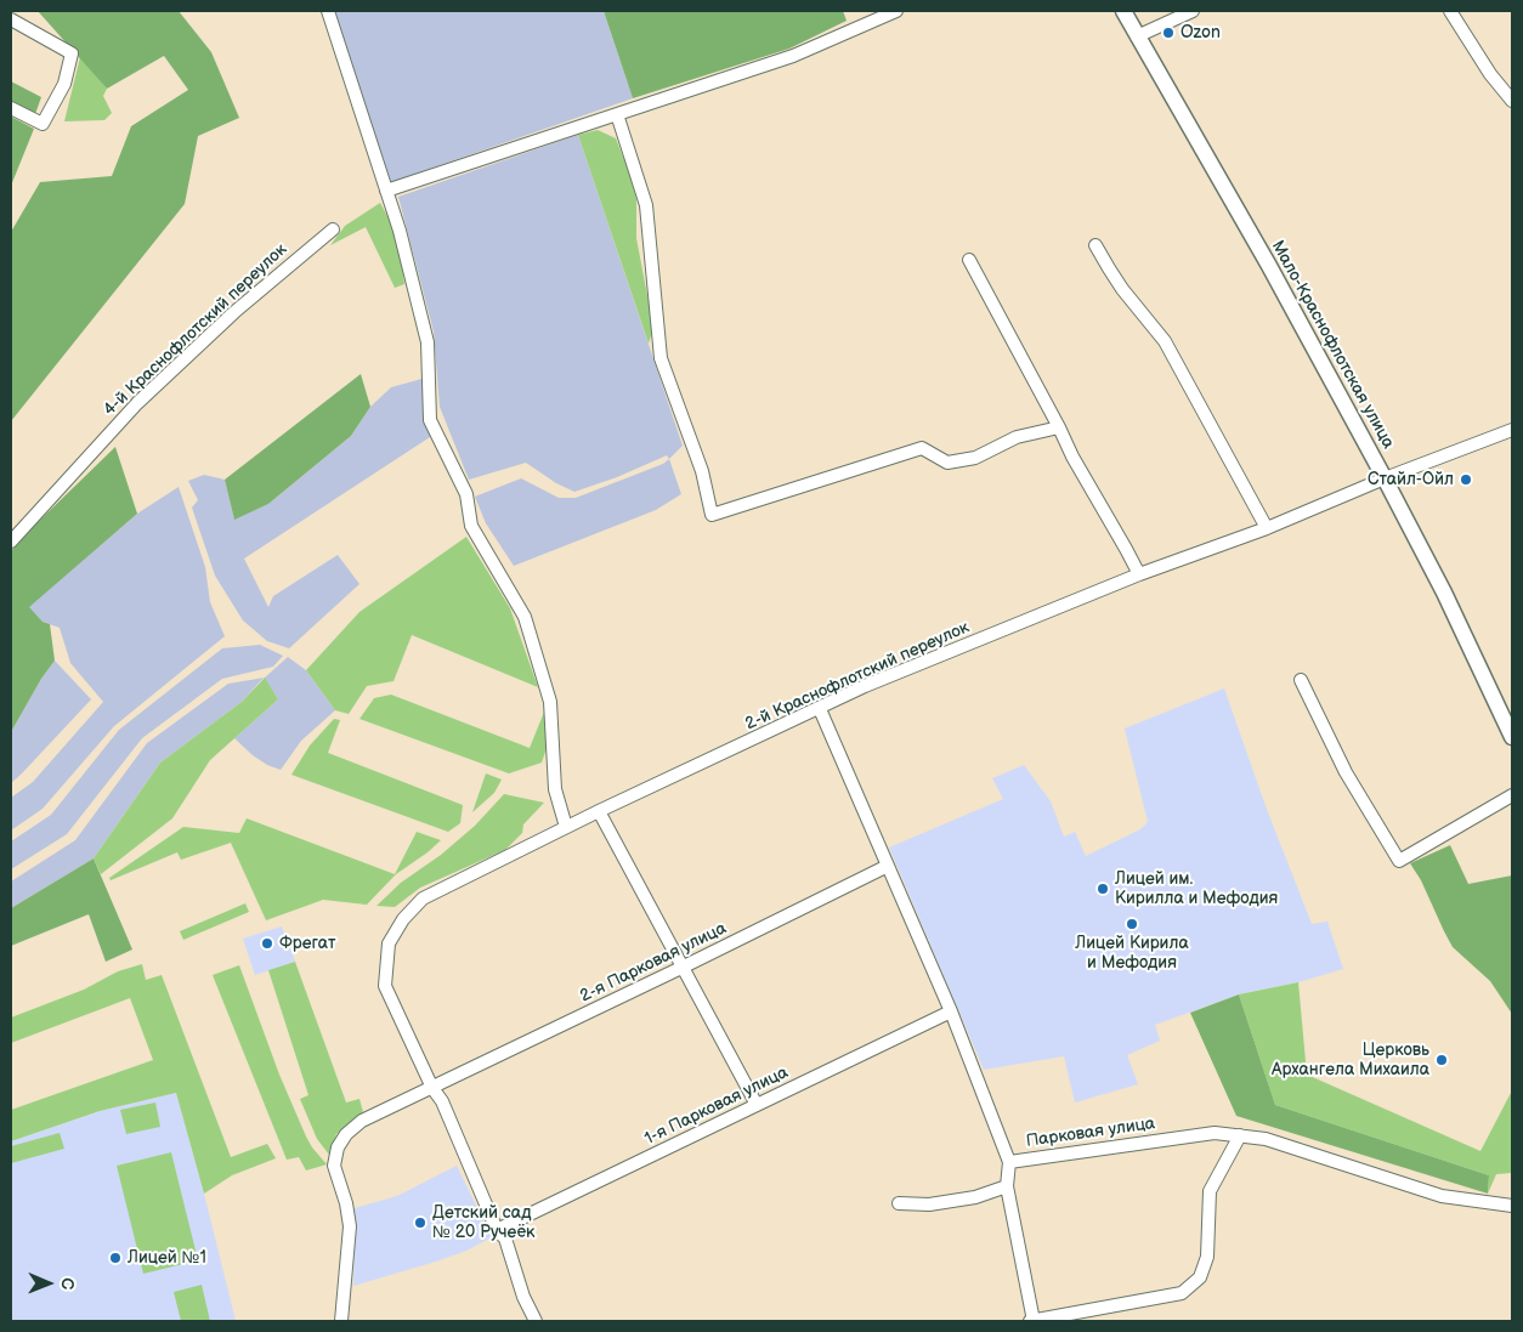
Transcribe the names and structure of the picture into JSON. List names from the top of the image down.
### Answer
{
  "streets": {
    "street": [
      "4-й Краснофлотский переулок",
      "Мало-Краснофлотская улица",
      "2-й Краснофлотский переулок",
      "2-я Парковая улица",
      "1-я Парковая улица",
      "Парковая улица"
    ]
  },
  "crossings": [
    ["Мало-Краснофлотская улица", "2-й Краснофлотский переулок"],
    ["2-й Краснофлотский переулок", "2-я Парковая улица"],
    ["2-й Краснофлотский переулок", "1-я Парковая улица"],
    ["2-й Краснофлотский переулок", "Парковая улица"],
    ["2-я Парковая улица", "Парковая улица"],
    ["1-я Парковая улица", "Парковая улица"]
  ],
  "places": [
    "Ozon",
    "Стайл-Ойл",
    "Лицей им. Кирилла и Мефодия",
    "Лицей Кирила и Мефодия",
    "Фрегат",
    "Церковь Архангела Михаила",
    "Детский сад № 20 Ручеёк",
    "Лицей №1"
  ],
  "north": "right"
}
